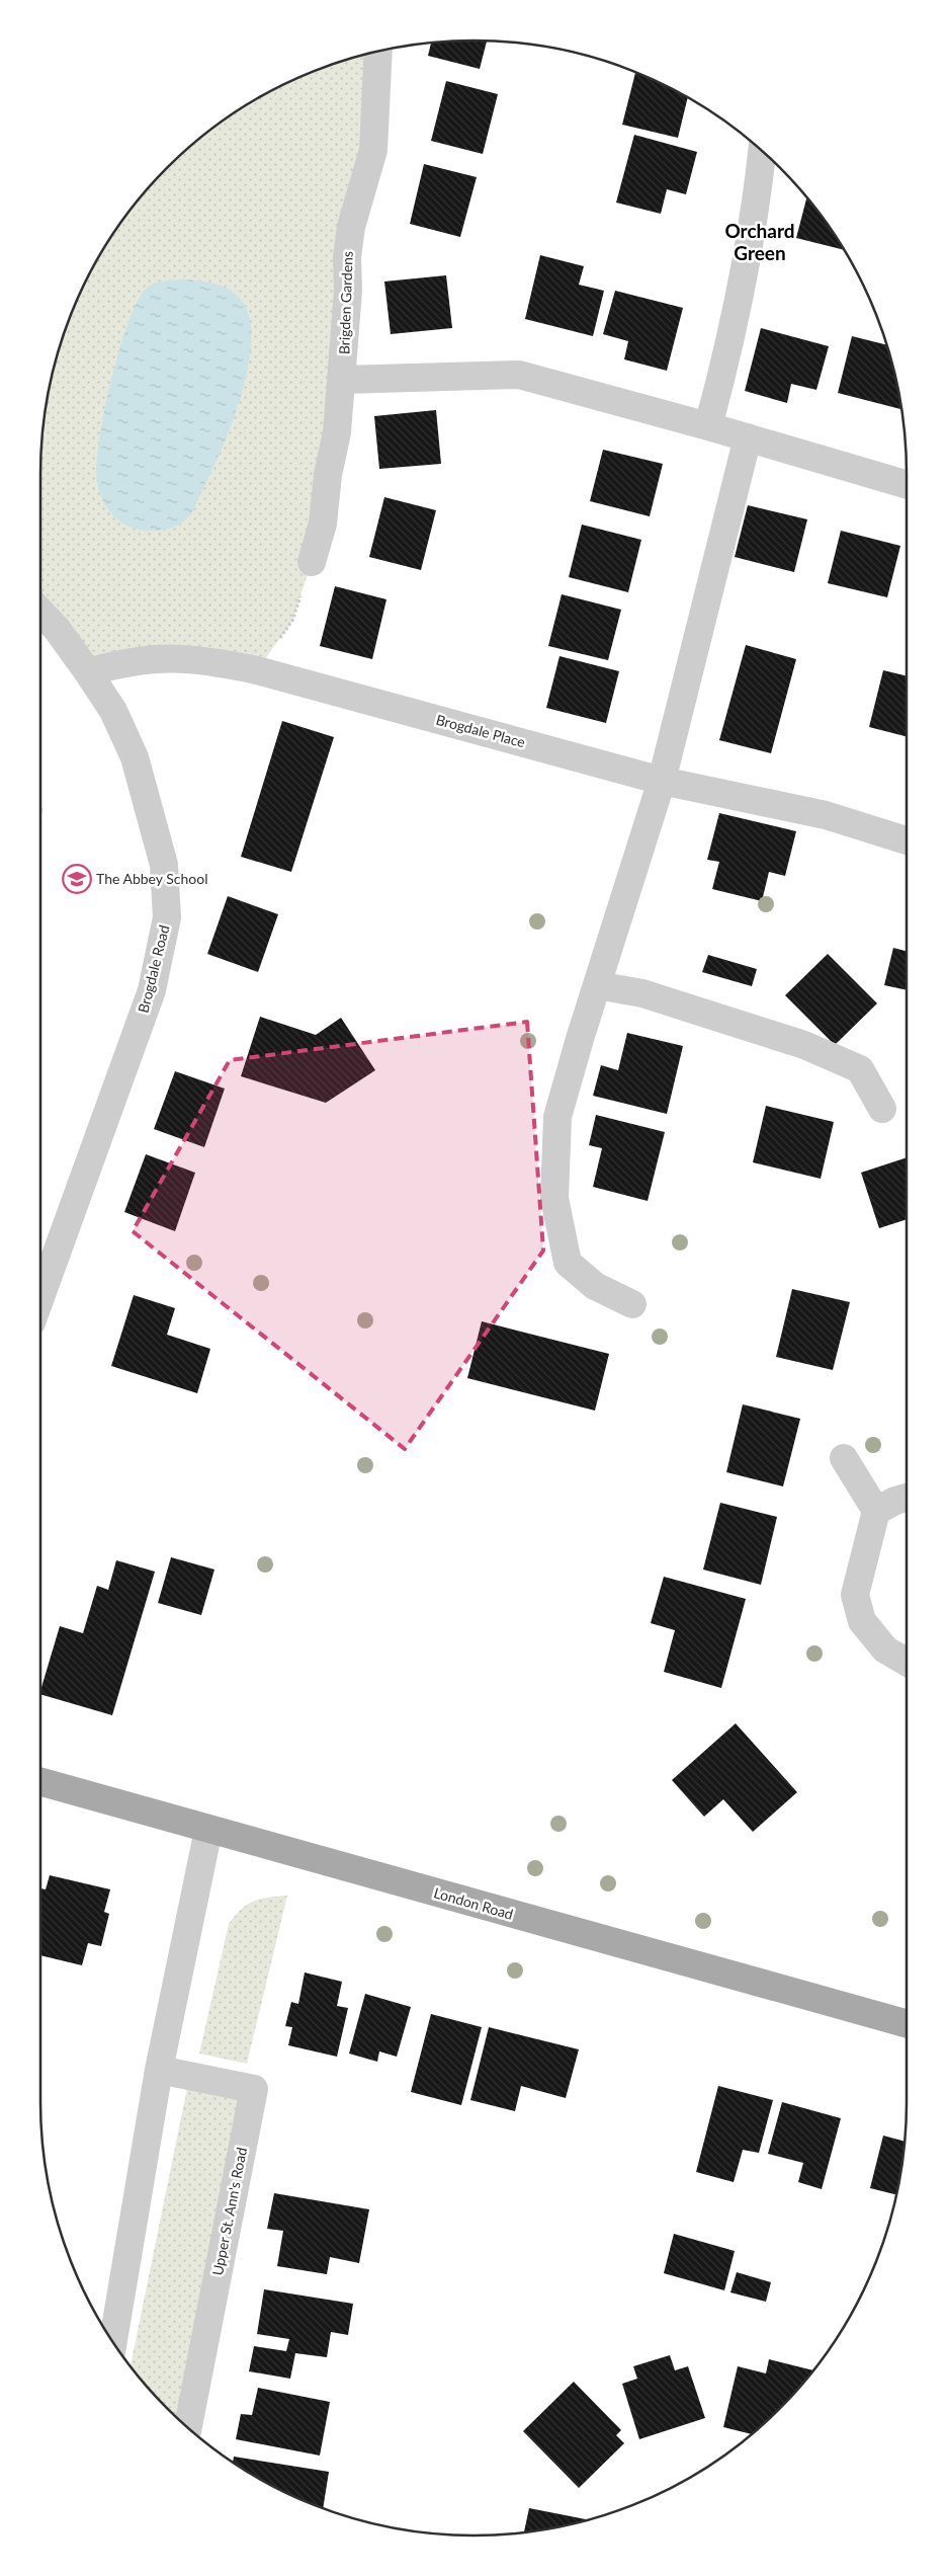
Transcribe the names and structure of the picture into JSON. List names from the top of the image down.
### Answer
{
  "streets": {
    "main road": ["London Road"],
    "street": [
      "Brigden Gardens",
      "Brogdale Place",
      "Brogdale Road",
      "Upper St. Ann's Road"
    ]
  },
  "crossings": [
    ["Brogdale Place", "Brogdale Road"]
  ],
  "districts": ["Orchard Green"],
  "places": {
    "school or university": ["The Abbey School"]
  }
}
